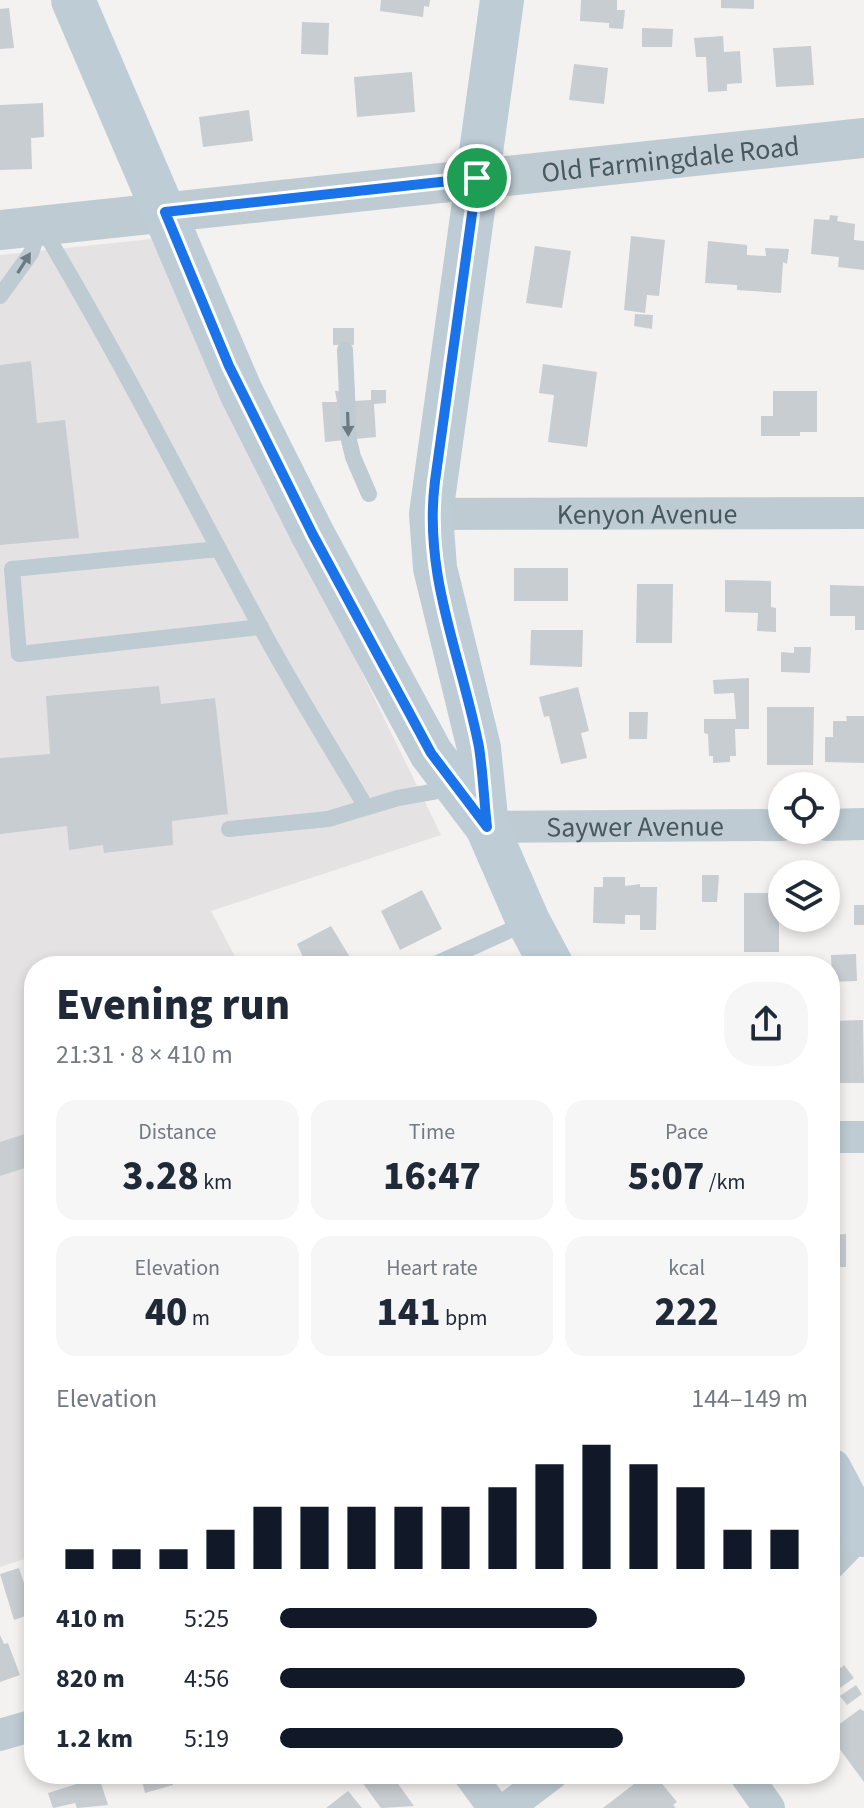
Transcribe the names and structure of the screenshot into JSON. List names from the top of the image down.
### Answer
{
  "streets": {
    "street": ["Old Farmingdale Road", "Kenyon Avenue", "Saywer Avenue"]
  },
  "page": {
    "heading": ["Evening run", "21:31 · 8 × 410 m"],
    "stats": [
      ["Distance", "3.28 km"],
      ["Time", "16:47"],
      ["Pace", "5:07 /km"],
      ["Elevation", "40 m"],
      ["Heart rate", "141 bpm"],
      ["kcal", "222"]
    ],
    "chart": ["Elevation", "144–149 m"],
    "list": [
      {
        "name": "410 m",
        "note": "5:25"
      },
      {
        "name": "820 m",
        "note": "4:56"
      },
      {
        "name": "1.2 km",
        "note": "5:19"
      }
    ]
  }
}
